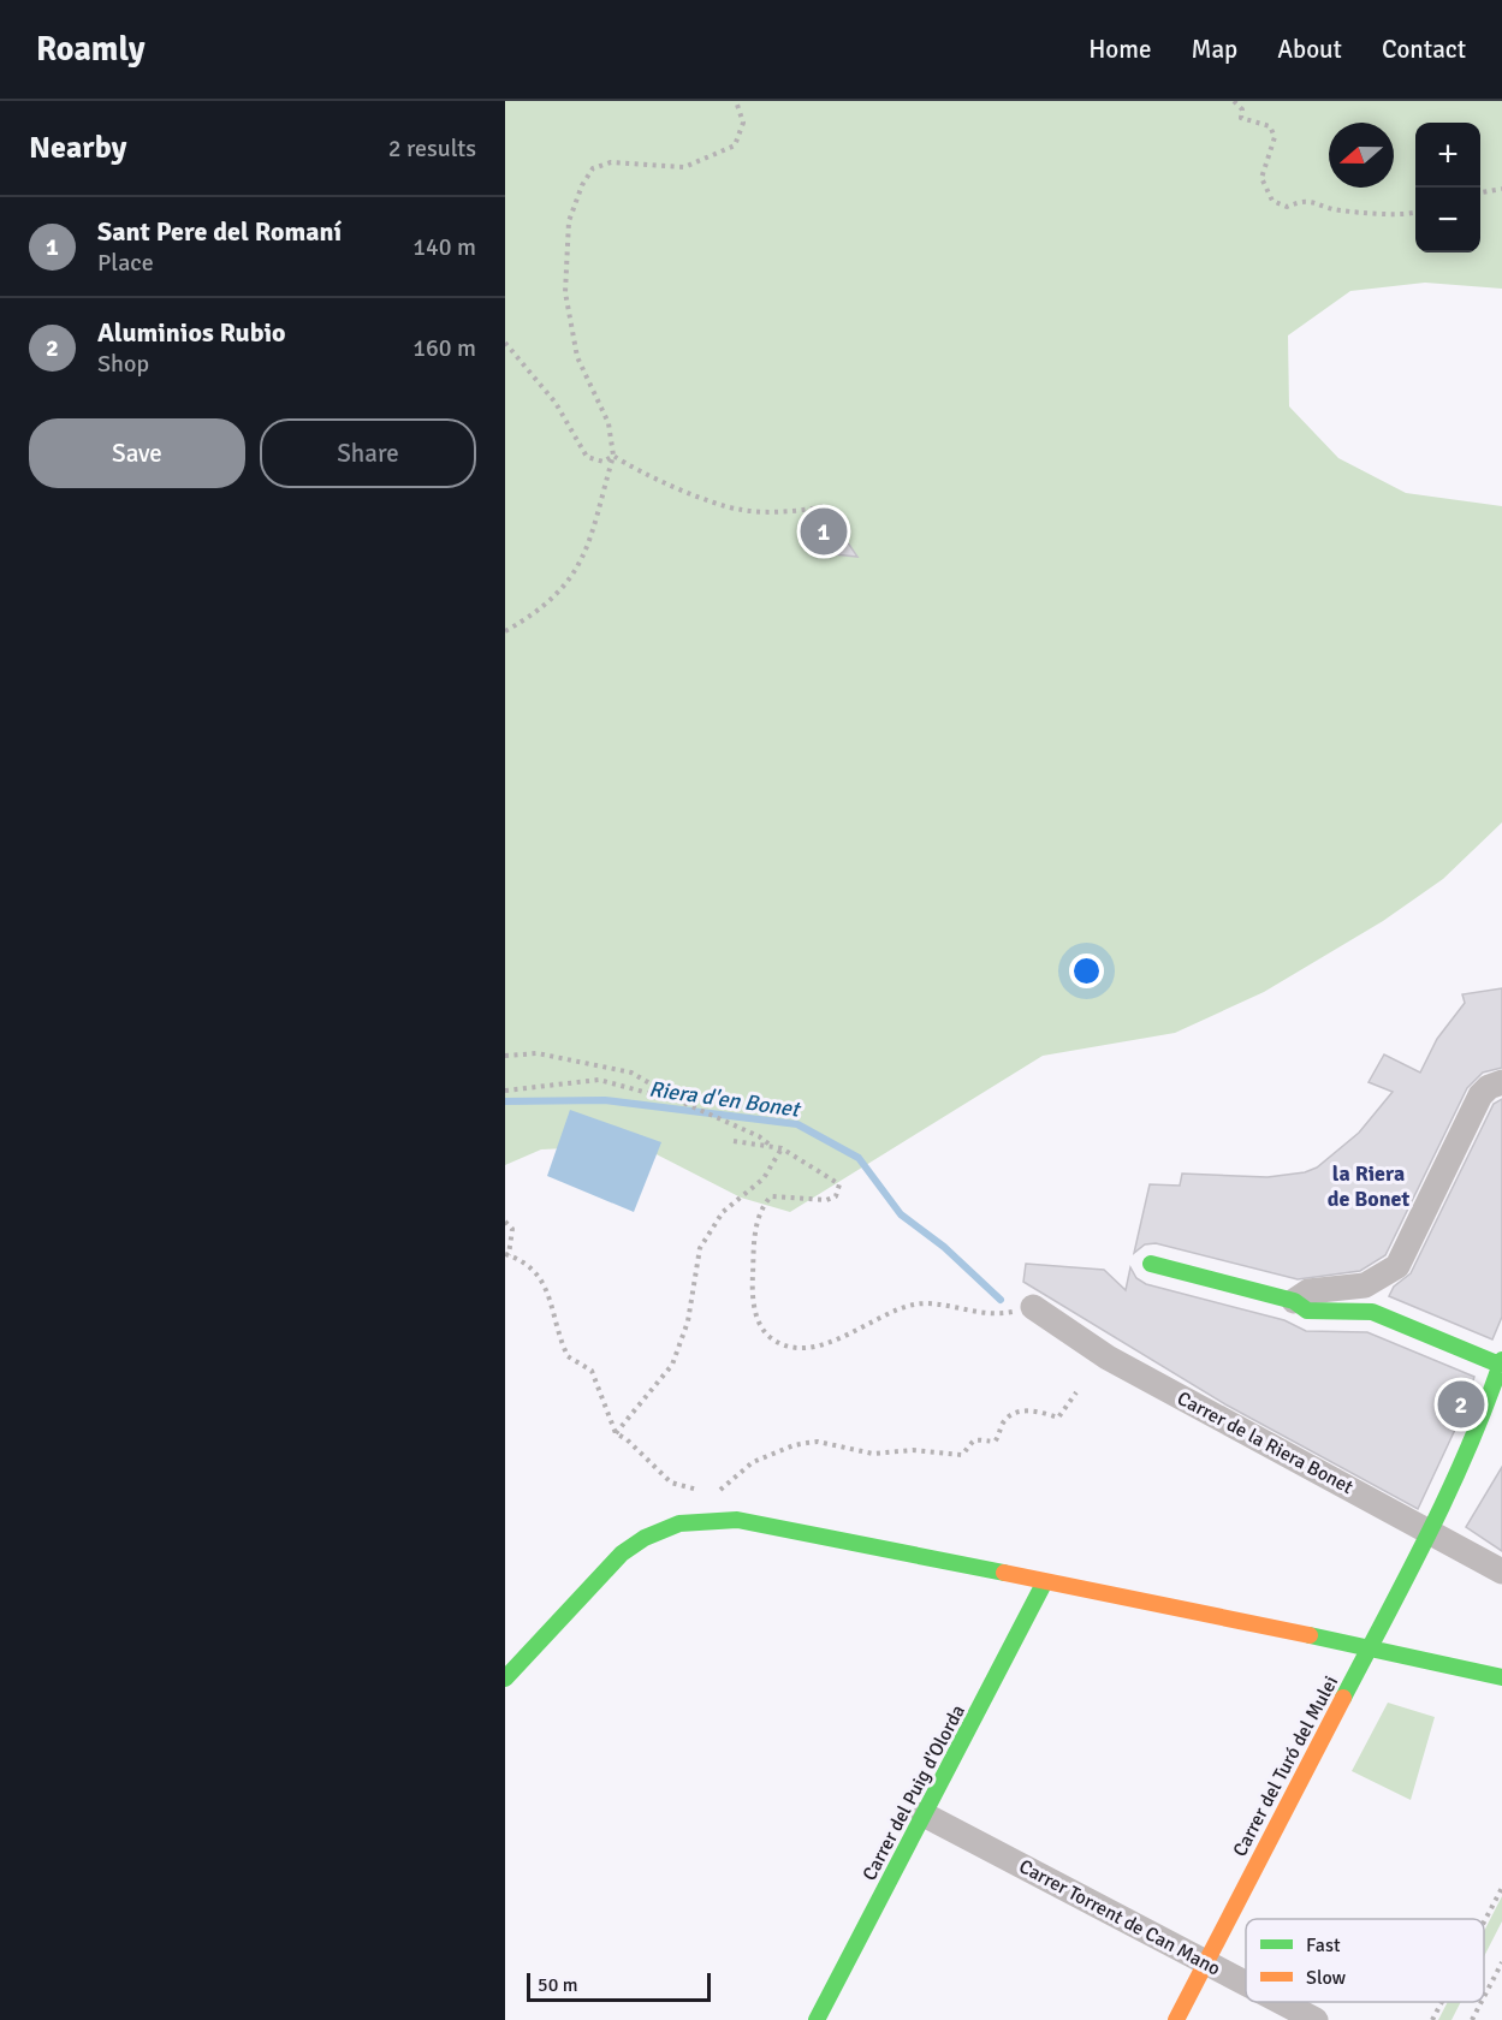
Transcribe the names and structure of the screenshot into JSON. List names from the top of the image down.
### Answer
{
  "streets": {
    "street": [
      "Carrer de la Riera Bonet",
      "Carrer del Turó del Mulei",
      "Carrer del Puig d'Olorda",
      "Carrer Torrent de Can Mano"
    ]
  },
  "crossings": [
    ["Carrer de la Riera Bonet", "Carrer del Turó del Mulei"],
    ["Carrer del Turó del Mulei", "Carrer Torrent de Can Mano"],
    ["Carrer del Puig d'Olorda", "Carrer Torrent de Can Mano"]
  ],
  "districts": ["la Riera de Bonet"],
  "water": ["Riera d'en Bonet"],
  "legend": ["Fast", "Slow"],
  "scale_bar": "50 m",
  "north": "left",
  "page": {
    "header": "Roamly",
    "nav": [
      "Home",
      "Map",
      "About",
      "Contact"
    ],
    "heading": ["Nearby", "2 results"],
    "map_buttons": ["+", "−"],
    "list": [
      {
        "mark": "1",
        "name": "Sant Pere del Romaní",
        "note": "Place",
        "value": "140 m"
      },
      {
        "mark": "2",
        "name": "Aluminios Rubio",
        "note": "Shop",
        "value": "160 m"
      }
    ],
    "buttons": ["Save", "Share"],
    "pins": ["1", "2"],
    "scale": "50 m"
  }
}
